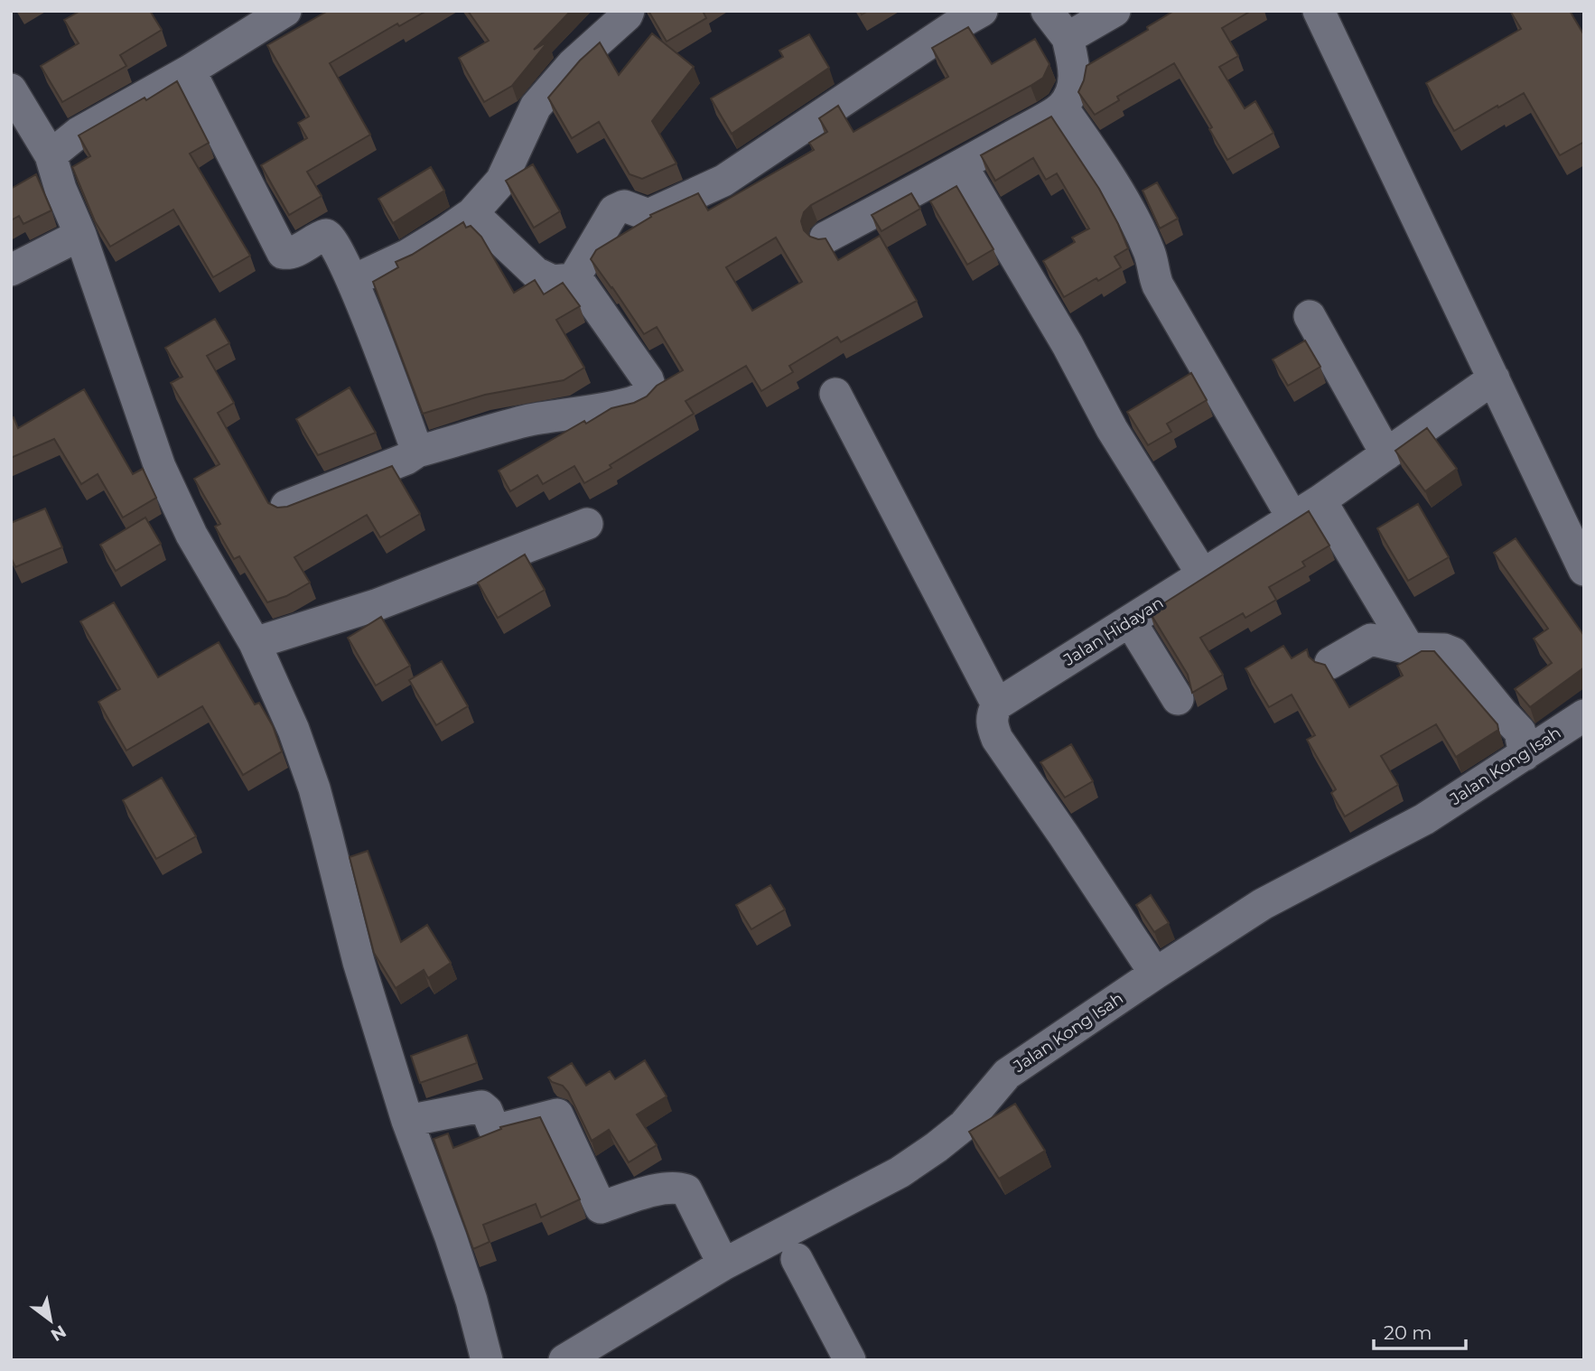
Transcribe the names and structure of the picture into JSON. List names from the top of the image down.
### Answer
{
  "streets": {
    "street": ["Jalan Hidayan", "Jalan Kong Isah"]
  },
  "scale_bar": "20 m",
  "north": "bottom right"
}
